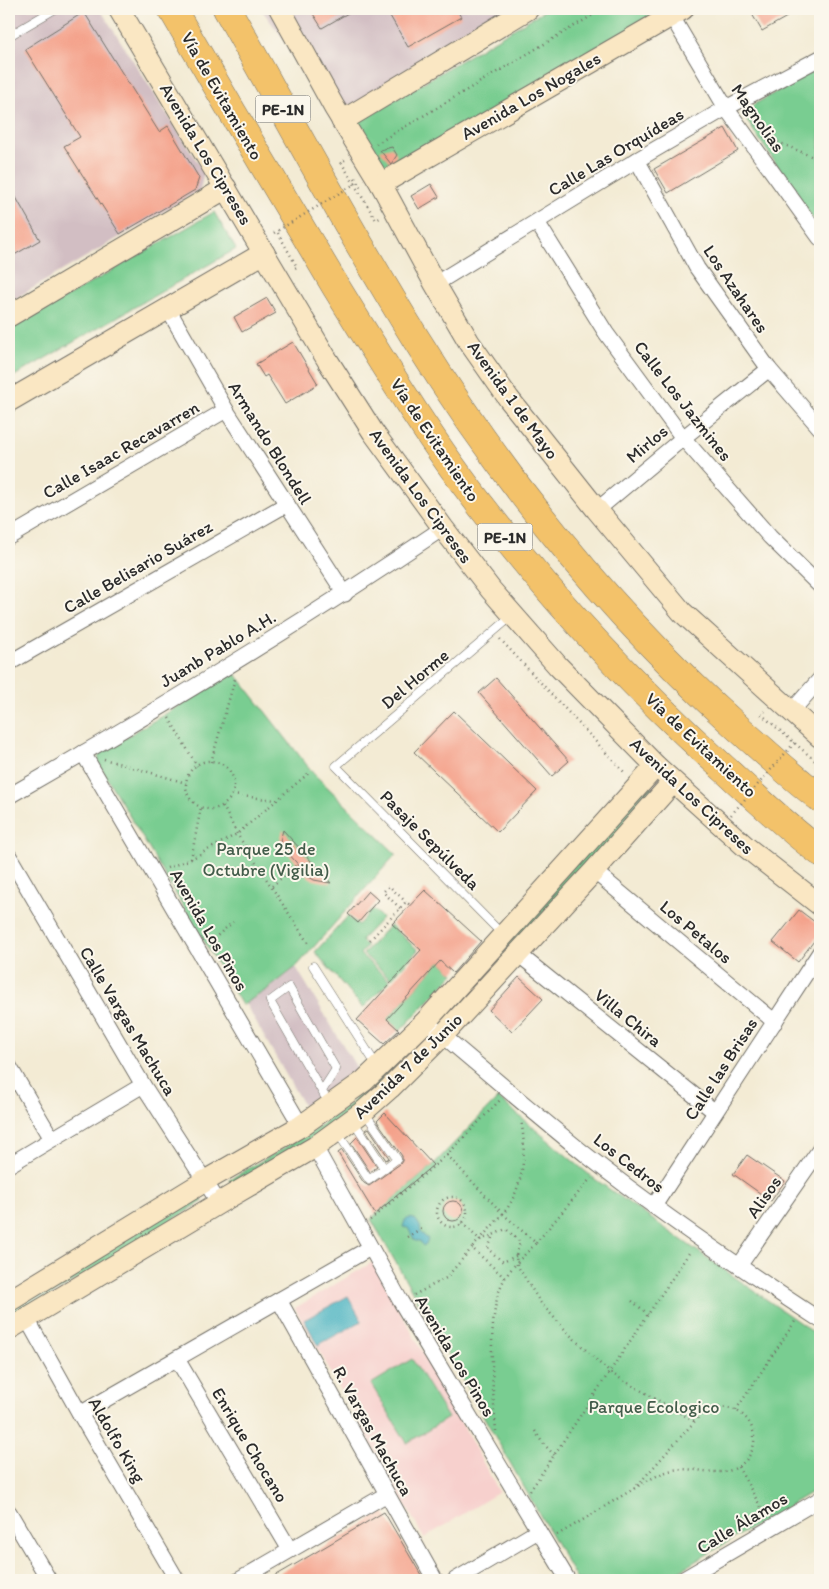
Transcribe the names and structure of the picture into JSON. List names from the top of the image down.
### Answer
{
  "streets": {
    "highway": ["Vía de Evitamiento", "PE-1N"],
    "street": [
      "Avenida Los Nogales",
      "Magnolias",
      "Calle Las Orquídeas",
      "Avenida Los Cipreses",
      "Los Azahares",
      "Avenida 1 de Mayo",
      "Calle Los Jazmines",
      "Armando Blondell",
      "Mirlos",
      "Calle Isaac Recavarren",
      "Calle Belisario Suárez",
      "Juanb Pablo A.H.",
      "Avenida Los Pinos",
      "Los Petalos",
      "Villa Chira",
      "Calle Vargas Machuca",
      "Avenida 7 de Junio",
      "Calle las Brisas",
      "Los Cedros",
      "Alisos",
      "R. Vargas Machuca",
      "Aldolfo King",
      "Enrique Chocano",
      "Calle Álamos"
    ],
    "lane": ["Del Horme", "Pasaje Sepúlveda"]
  },
  "crossings": [
    ["Avenida Los Nogales", "Magnolias"],
    ["Avenida Los Nogales", "Avenida 1 de Mayo"],
    ["Magnolias", "Calle Las Orquídeas"],
    ["Calle Las Orquídeas", "Los Azahares"],
    ["Calle Las Orquídeas", "Avenida 1 de Mayo"],
    ["Calle Las Orquídeas", "Calle Los Jazmines"],
    ["Avenida Los Cipreses", "Juanb Pablo A.H."],
    ["Avenida Los Cipreses", "Del Horme"],
    ["Avenida Los Cipreses", "Avenida 7 de Junio"],
    ["Los Azahares", "Mirlos"],
    ["Avenida 1 de Mayo", "Mirlos"],
    ["Calle Los Jazmines", "Mirlos"],
    ["Armando Blondell", "Calle Isaac Recavarren"],
    ["Armando Blondell", "Calle Belisario Suárez"],
    ["Armando Blondell", "Juanb Pablo A.H."],
    ["Juanb Pablo A.H.", "Avenida Los Pinos"],
    ["Del Horme", "Pasaje Sepúlveda"],
    ["Pasaje Sepúlveda", "Avenida 7 de Junio"],
    ["Avenida Los Pinos", "Avenida 7 de Junio"],
    ["Los Petalos", "Avenida 7 de Junio"],
    ["Los Petalos", "Calle las Brisas"],
    ["Villa Chira", "Avenida 7 de Junio"],
    ["Villa Chira", "Calle las Brisas"],
    ["Calle Vargas Machuca", "Avenida 7 de Junio"],
    ["Avenida 7 de Junio", "Los Cedros"],
    ["Avenida 7 de Junio", "Aldolfo King"],
    ["Calle las Brisas", "Los Cedros"],
    ["Los Cedros", "Alisos"]
  ],
  "parks": ["Parque 25 de Octubre (Vigilia)", "Parque Ecologico"]
}
